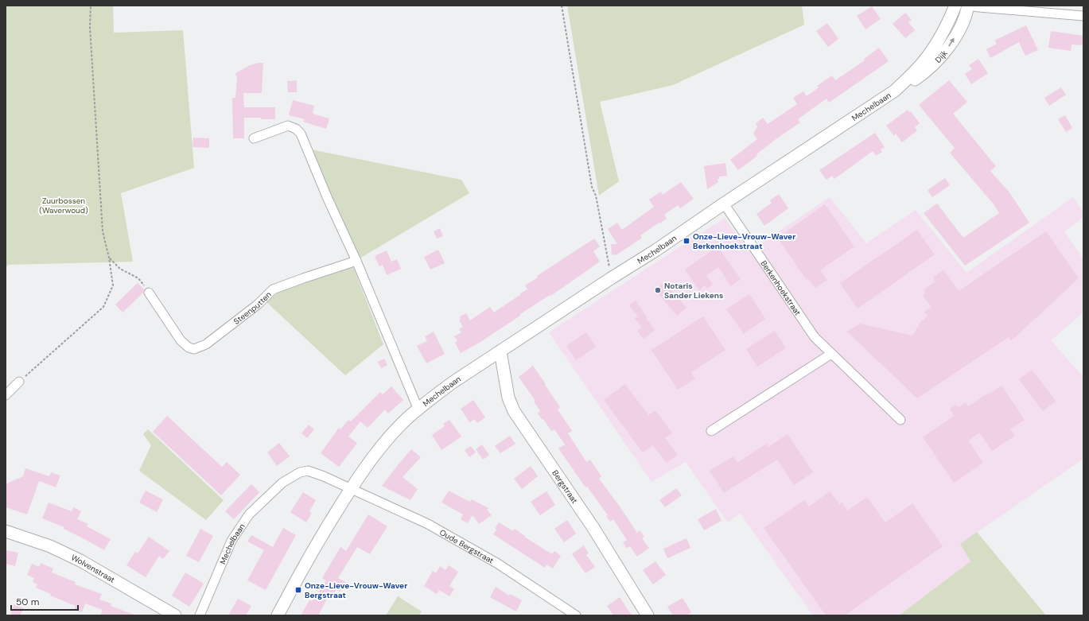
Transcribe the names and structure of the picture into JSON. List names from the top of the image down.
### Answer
{
  "streets": {
    "street": [
      "Dijk",
      "Mechelbaan",
      "Berkenhoekstraat",
      "Steenputten",
      "Bergstraat",
      "Oude Bergstraat",
      "Wolvenstraat"
    ]
  },
  "crossings": [
    ["Dijk", "Mechelbaan"],
    ["Mechelbaan", "Berkenhoekstraat"],
    ["Mechelbaan", "Bergstraat"],
    ["Mechelbaan", "Oude Bergstraat"]
  ],
  "one_way": ["Dijk"],
  "parks": ["Zuurbossen (Waverwoud)"],
  "places": {
    "transit": ["Onze-Lieve-Vrouw-Waver Berkenhoekstraat", "Onze-Lieve-Vrouw-Waver Bergstraat"],
    "other": ["Notaris Sander Liekens"]
  },
  "scale_bar": "50 m"
}
